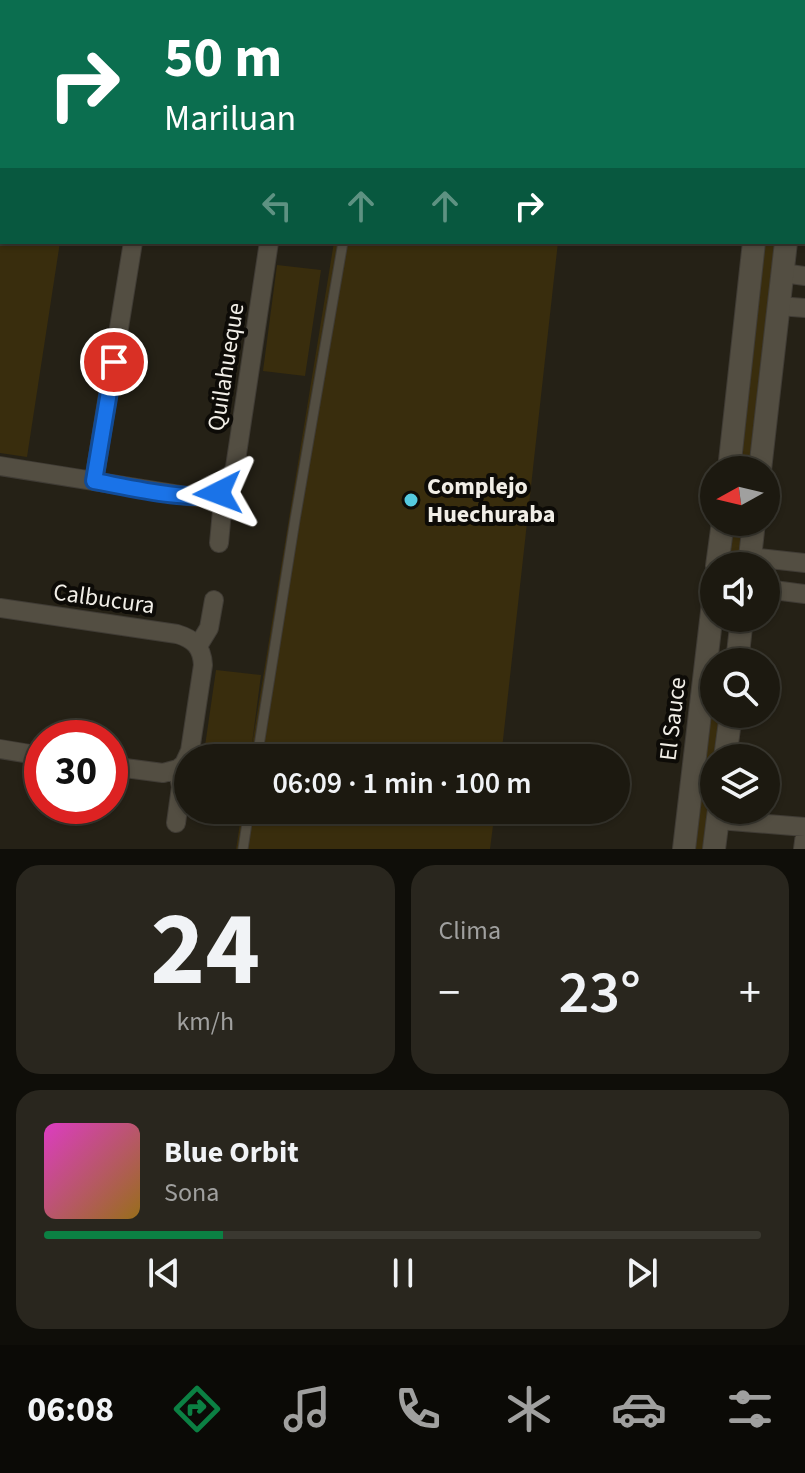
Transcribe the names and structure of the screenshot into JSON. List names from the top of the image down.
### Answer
{
  "streets": {
    "street": ["Quilahueque", "Calbucura", "El Sauce"]
  },
  "places": ["Complejo Huechuraba"],
  "north": "left",
  "page": {
    "turn": ["50 m", "Mariluan"],
    "limit": "30",
    "trip": "06:09 · 1 min · 100 m",
    "tile": [
      ["24", "km/h"],
      "Clima"
    ],
    "heat": ["−", "23°", "+"],
    "song": ["Blue Orbit", "Sona"],
    "tabs": "06:08"
  }
}
